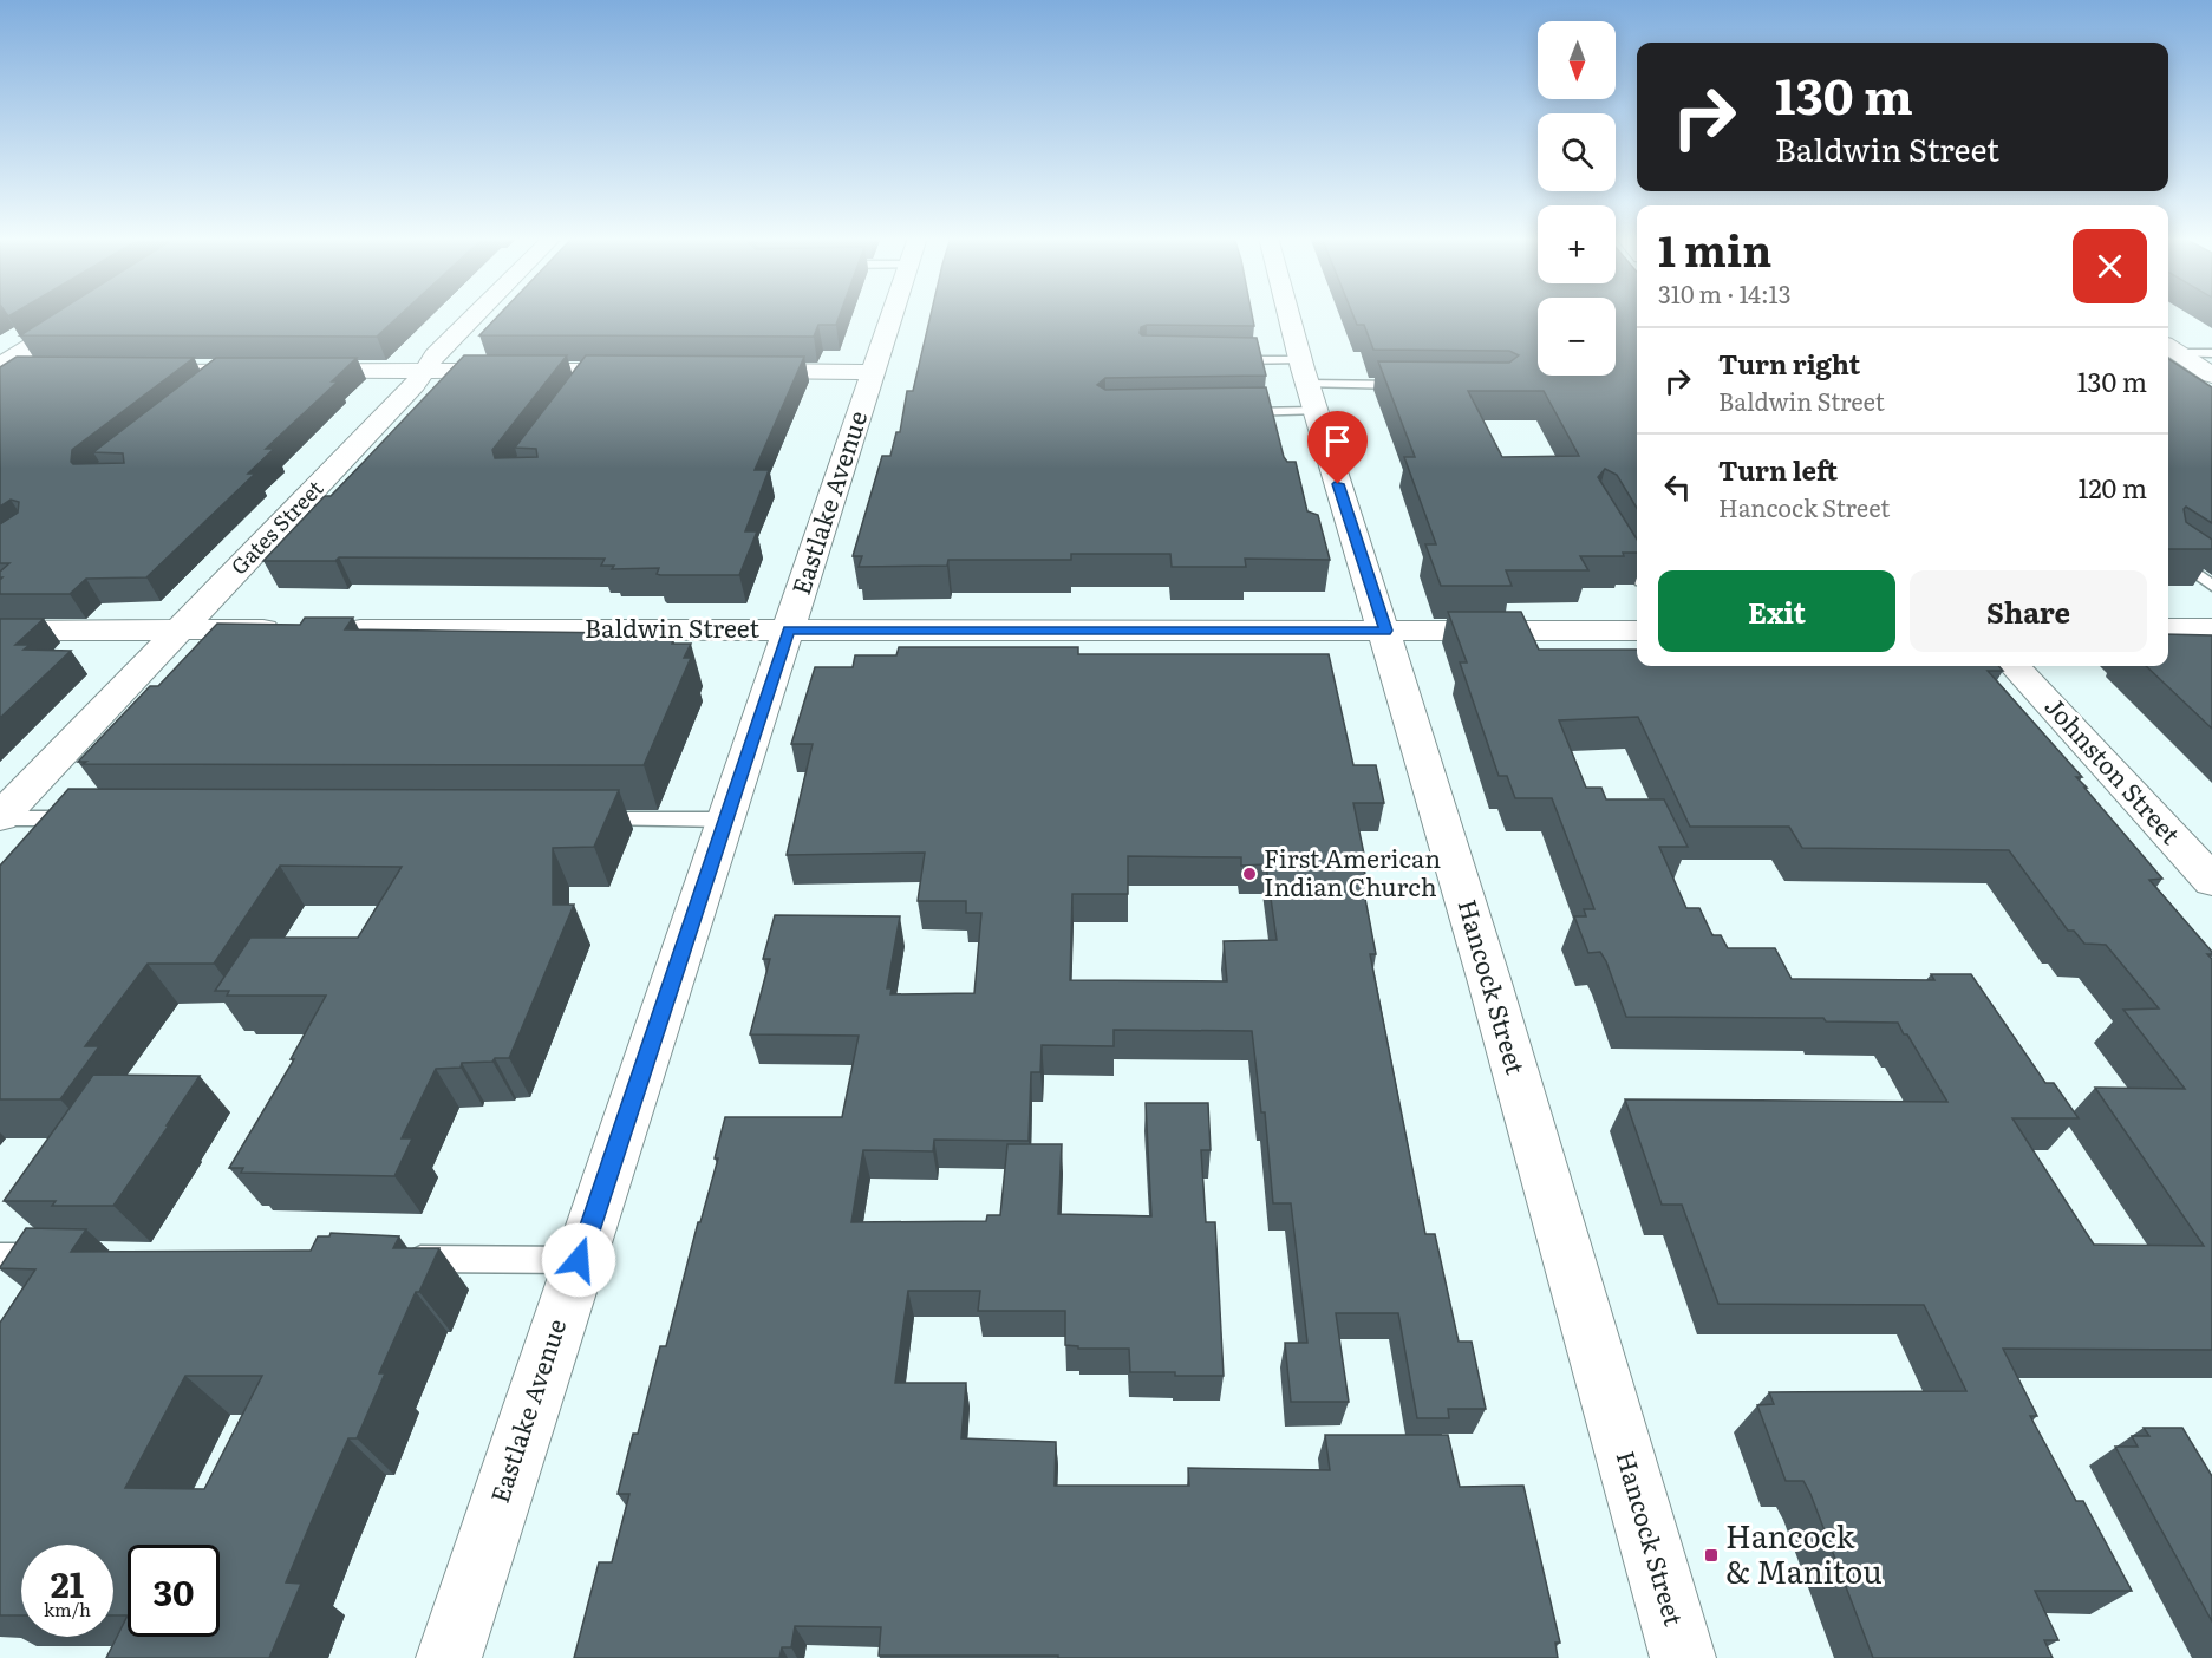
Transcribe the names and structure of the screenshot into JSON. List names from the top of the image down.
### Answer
{
  "streets": {
    "street": [
      "Eastlake Avenue",
      "Gates Street",
      "Baldwin Street",
      "Johnston Street",
      "Hancock Street"
    ]
  },
  "crossings": [
    ["Eastlake Avenue", "Baldwin Street"],
    ["Baldwin Street", "Hancock Street"]
  ],
  "places": {
    "other": ["First American Indian Church"],
    "transit": ["Hancock & Manitou"]
  },
  "north": "bottom",
  "page": {
    "map_buttons": ["+", "−"],
    "turn": ["130 m", "Baldwin Street"],
    "heading": ["1 min", "310 m · 14:13"],
    "list": [
      {
        "name": "Turn right",
        "note": "Baldwin Street",
        "value": "130 m"
      },
      {
        "name": "Turn left",
        "note": "Hancock Street",
        "value": "120 m"
      }
    ],
    "buttons": ["Exit", "Share"],
    "speed": "21 km/h",
    "limit": "30"
  }
}
